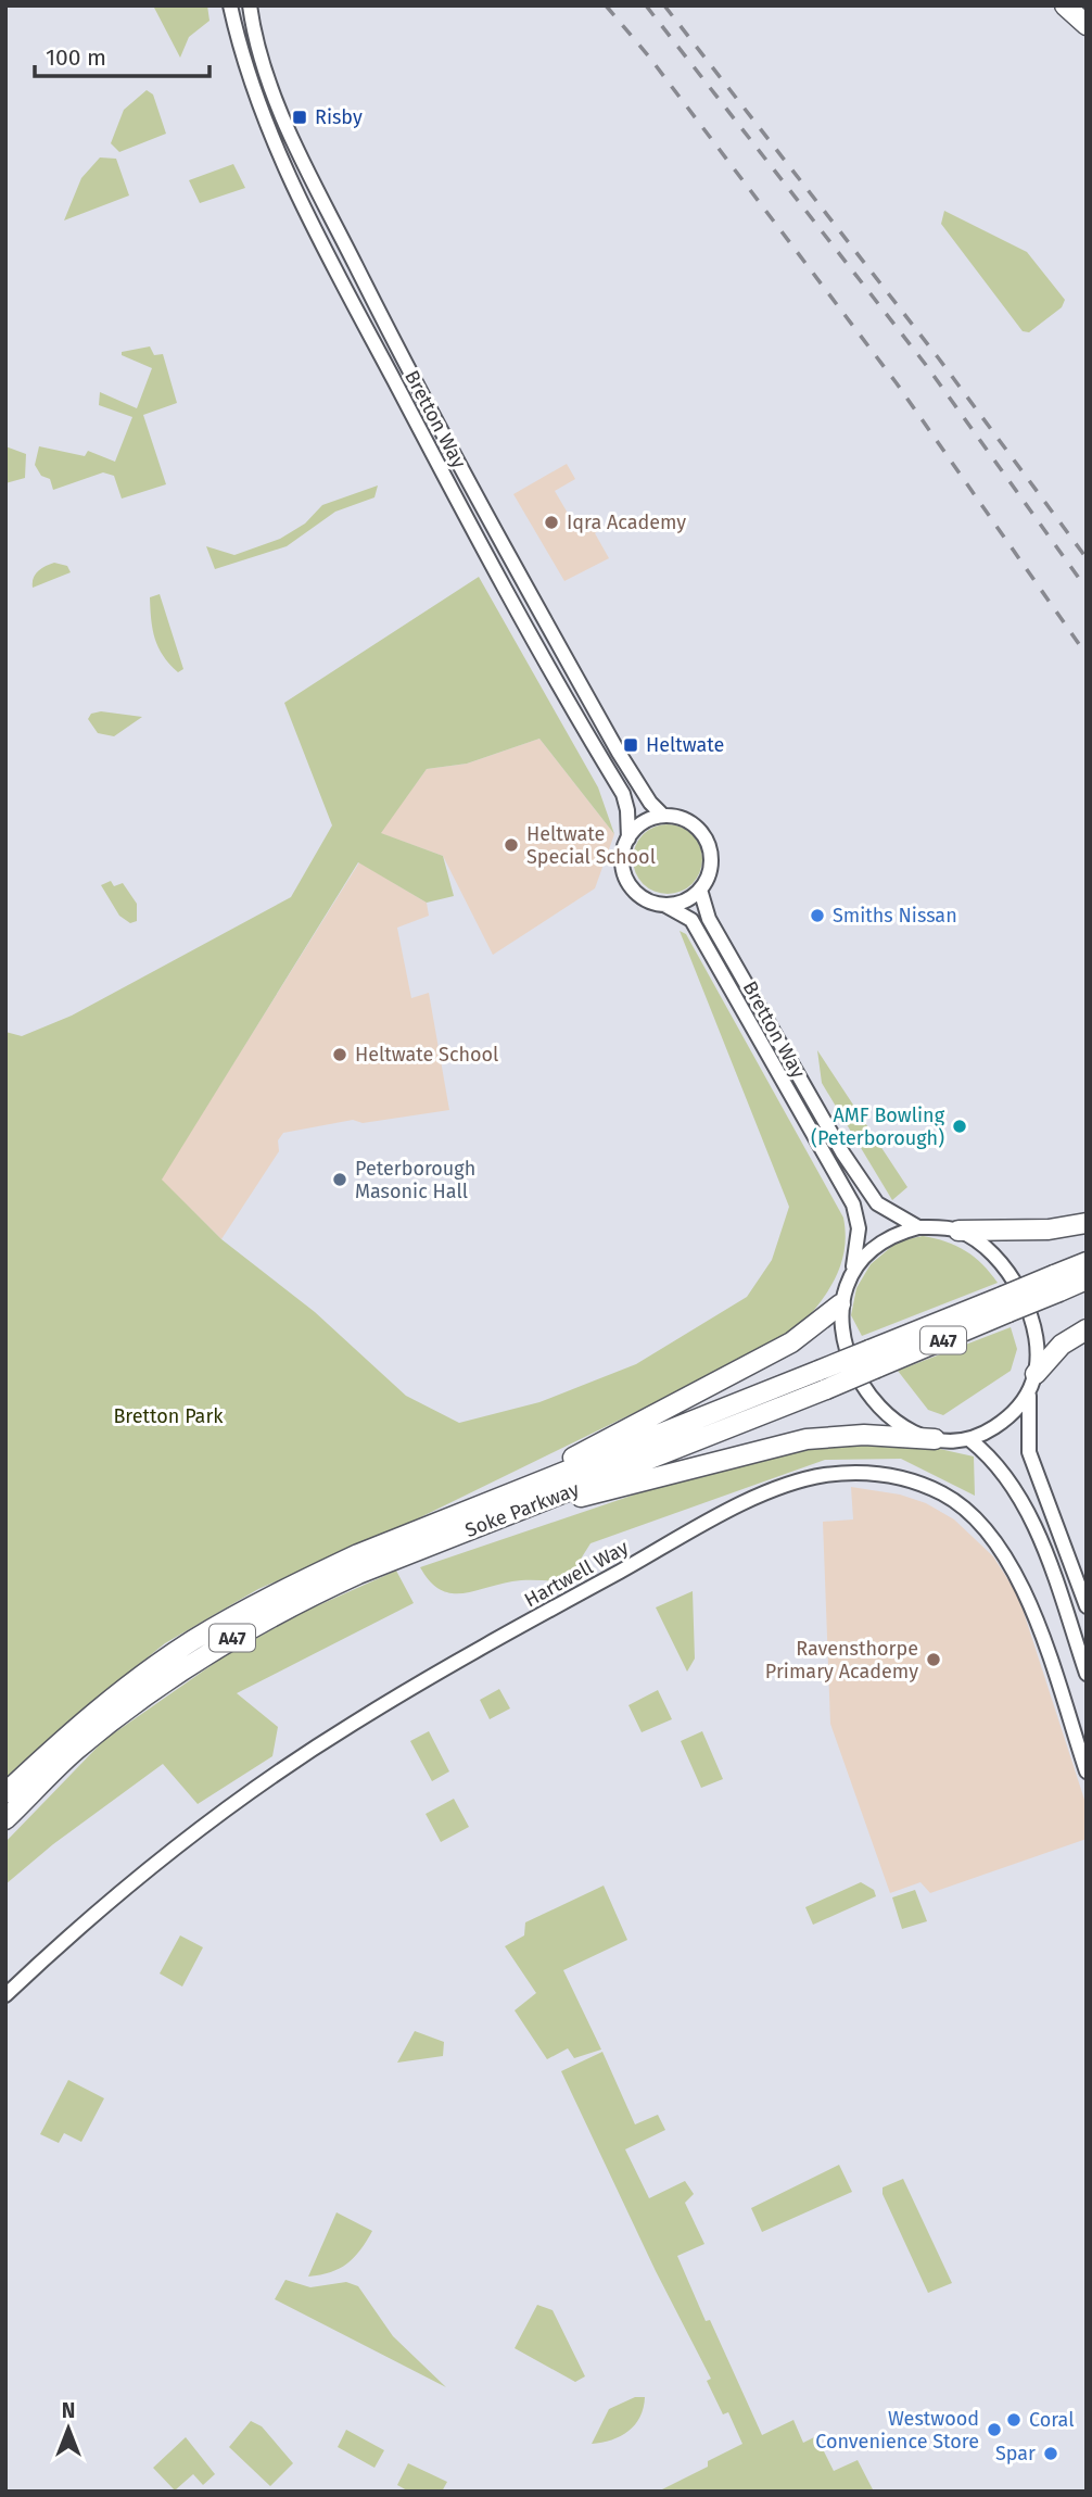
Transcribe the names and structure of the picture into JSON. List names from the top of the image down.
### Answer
{
  "streets": {
    "highway": ["A47", "Soke Parkway"],
    "street": ["Bretton Way", "Hartwell Way"]
  },
  "crossings": [
    ["Bretton Way", "A47"],
    ["A47", "Soke Parkway"]
  ],
  "parks": ["Bretton Park"],
  "places": {
    "transit": ["Risby", "Heltwate"],
    "other": [
      "Iqra Academy",
      "Heltwate Special School",
      "Smiths Nissan",
      "Heltwate School",
      "AMF Bowling (Peterborough)",
      "Peterborough Masonic Hall",
      "Ravensthorpe Primary Academy",
      "Coral",
      "Westwood Convenience Store",
      "Spar"
    ]
  },
  "scale_bar": "100 m",
  "north": "top"
}
